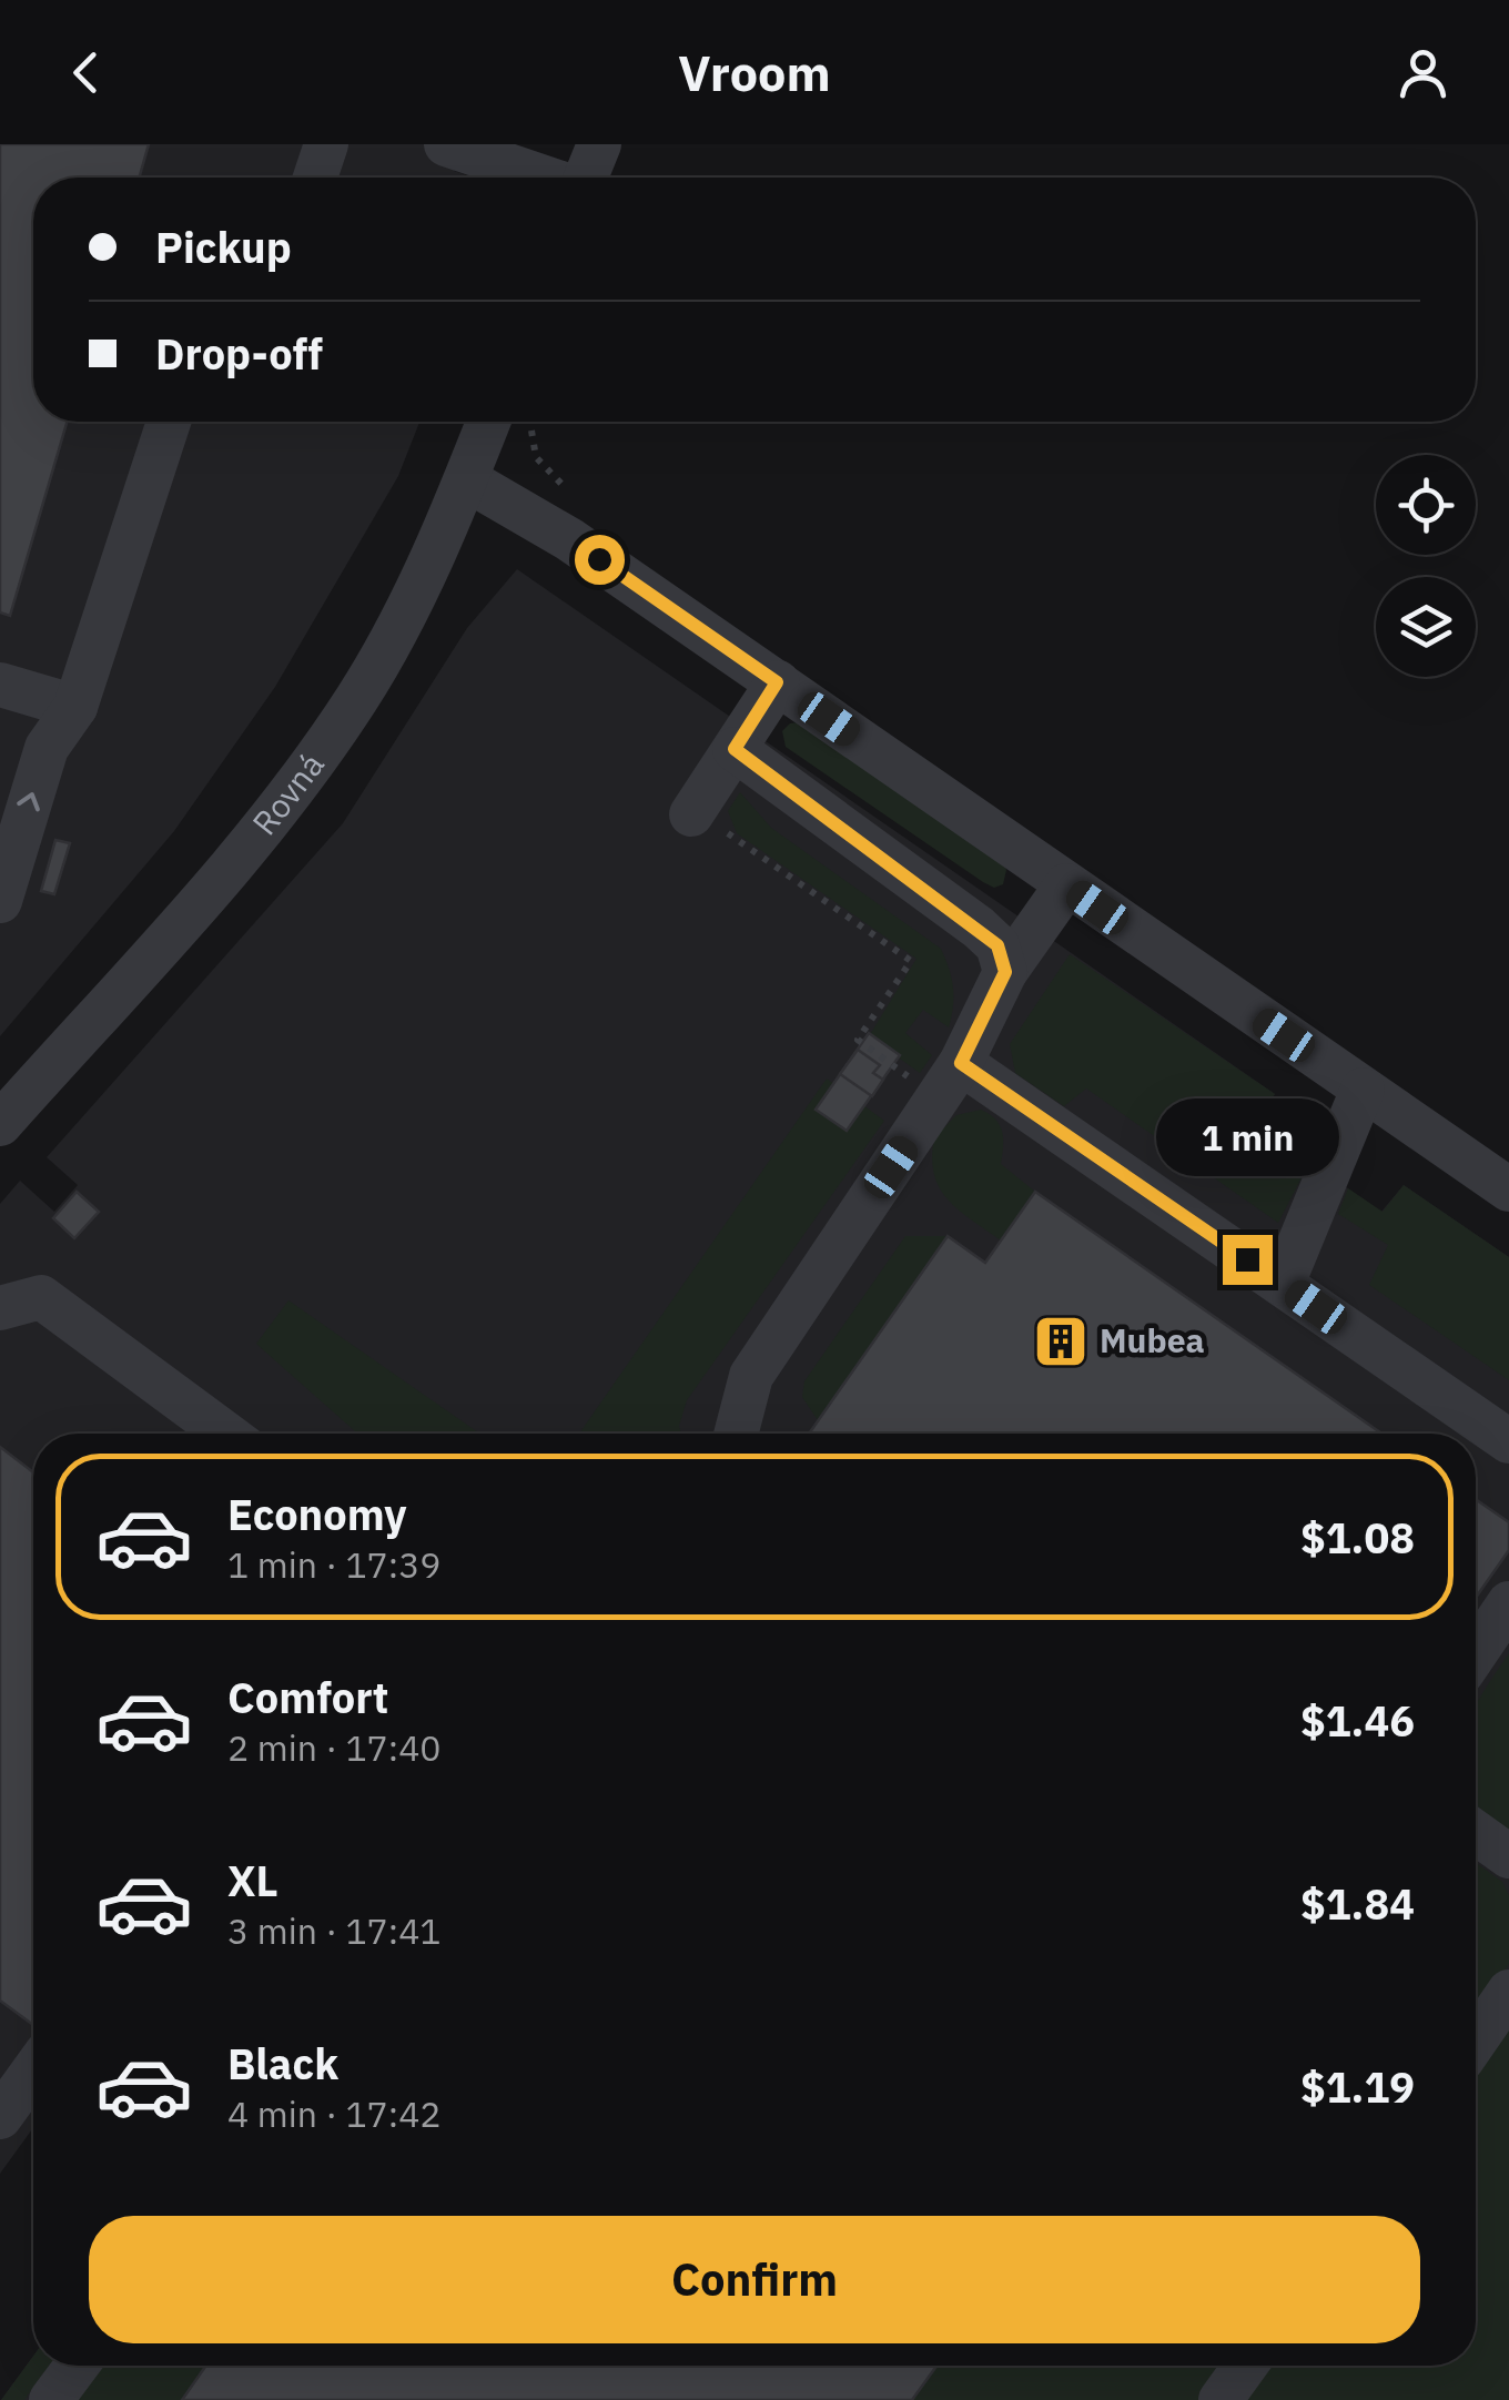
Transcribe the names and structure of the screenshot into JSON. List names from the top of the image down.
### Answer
{
  "streets": {
    "street": ["Rovná"]
  },
  "places": {
    "building": ["Mubea"]
  },
  "page": {
    "header": "Vroom",
    "banner": ["Pickup", "Drop-off"],
    "bubble": "1 min",
    "list": [
      {
        "name": "Economy",
        "note": "1 min · 17:39",
        "value": "$1.08"
      },
      {
        "name": "Comfort",
        "note": "2 min · 17:40",
        "value": "$1.46"
      },
      {
        "name": "XL",
        "note": "3 min · 17:41",
        "value": "$1.84"
      },
      {
        "name": "Black",
        "note": "4 min · 17:42",
        "value": "$1.19"
      }
    ],
    "buttons": "Confirm"
  }
}
